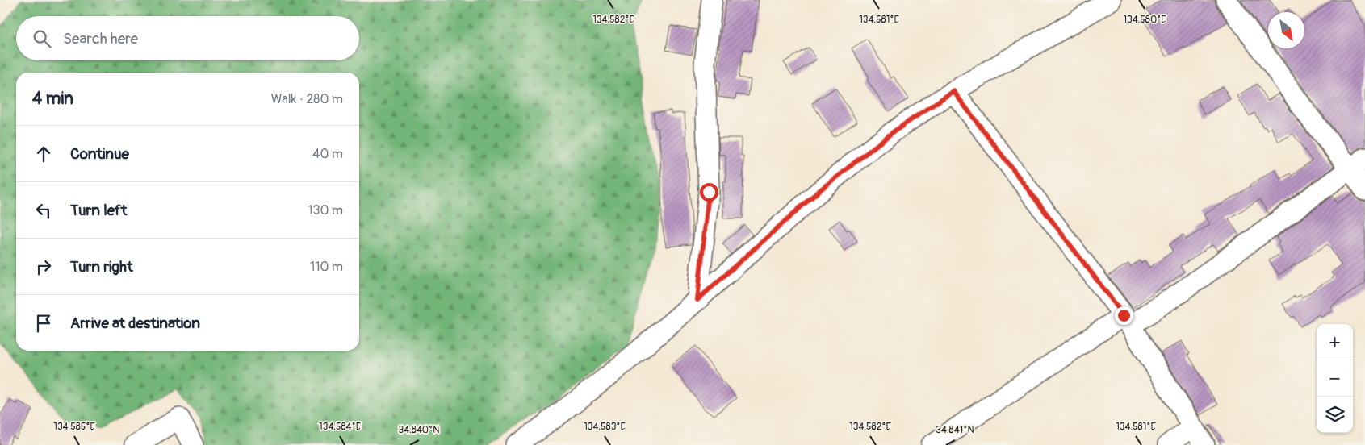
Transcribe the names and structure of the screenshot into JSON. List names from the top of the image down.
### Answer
{
  "north": "bottom right",
  "page": {
    "search": "Search here",
    "heading": ["4 min", "Walk · 280 m"],
    "list": [
      ["Continue", "40 m"],
      ["Turn left", "130 m"],
      ["Turn right", "110 m"],
      "Arrive at destination"
    ],
    "map_buttons": ["+", "−"]
  },
  "coordinates": [
    "134.580°E",
    "134.582°E",
    "134.581°E",
    "134.585°E",
    "134.584°E",
    "134.583°E",
    "34.840°N",
    "34.841°N"
  ]
}
